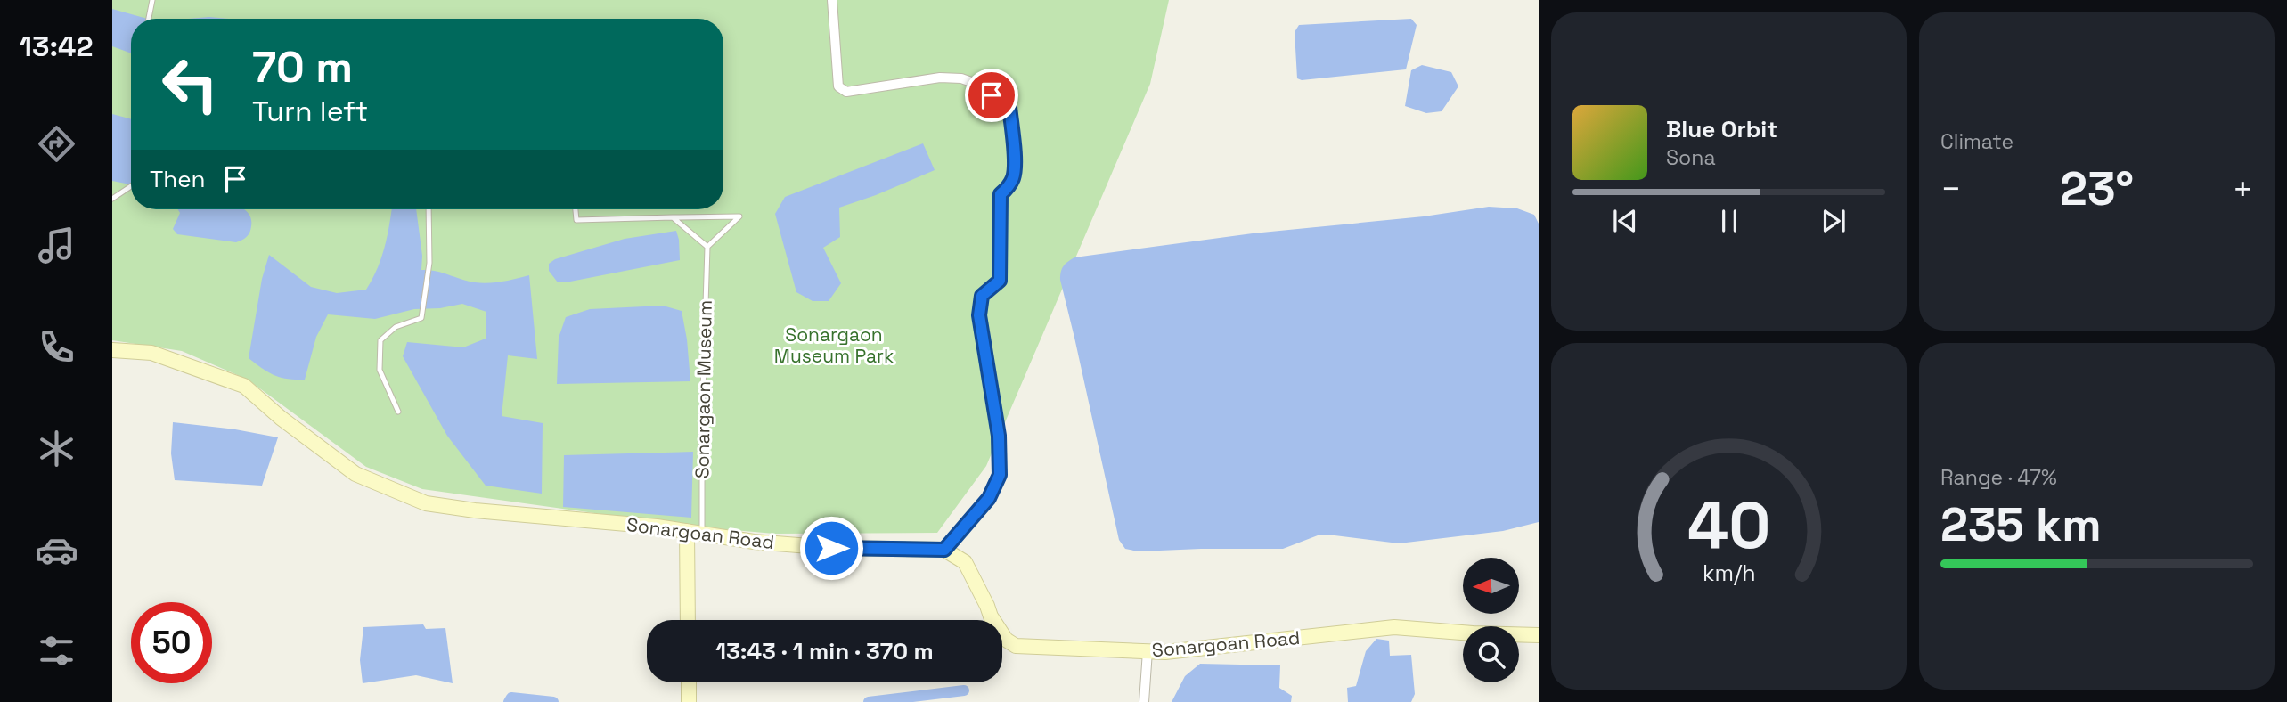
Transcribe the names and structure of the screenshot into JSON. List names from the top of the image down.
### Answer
{
  "streets": {
    "main road": ["Sonargoan Road"],
    "lane": ["Sonargaon Museum"]
  },
  "crossings": [
    ["Sonargaon Museum", "Sonargoan Road"]
  ],
  "parks": ["Sonargaon Museum Park"],
  "north": "left",
  "page": {
    "tabs": "13:42",
    "tile": [
      "Climate",
      ["Range · 47%", "235 km"]
    ],
    "turn": ["70 m", "Turn left"],
    "song": ["Blue Orbit", "Sona"],
    "then": "Then",
    "heat": ["−", "23°", "+"],
    "limit": "50",
    "trip": "13:43 · 1 min · 370 m",
    "gauge": ["40", "km/h"]
  }
}
